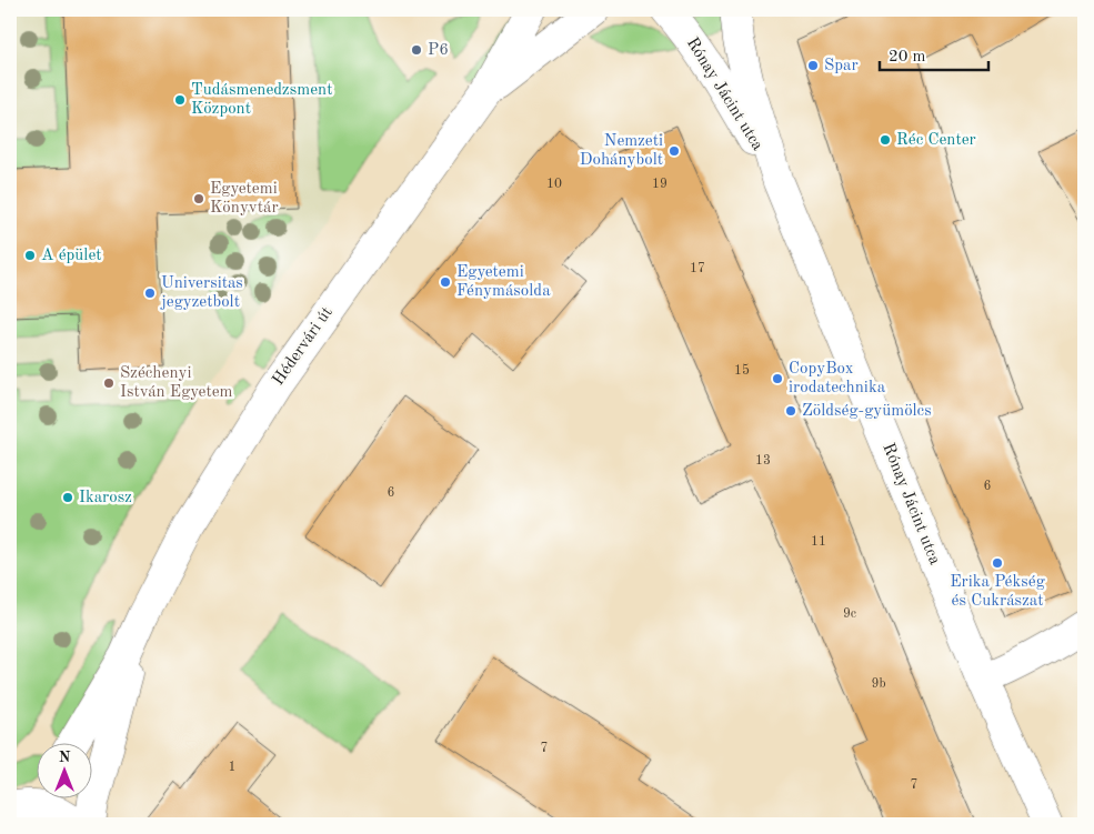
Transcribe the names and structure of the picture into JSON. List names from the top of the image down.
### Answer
{
  "streets": {
    "street": ["Rónay Jácint utca", "Hédervári út"]
  },
  "places": [
    "P6",
    "Spar",
    "Tudásmenedzsment Központ",
    "Réc Center",
    "Nemzeti Dohánybolt",
    "Egyetemi Könyvtár",
    "A épület",
    "Egyetemi Fénymásolda",
    "Universitas jegyzetbolt",
    "CopyBox irodatechnika",
    "Széchenyi István Egyetem",
    "Zöldség-gyümölcs",
    "Ikarosz",
    "Erika Pékség és Cukrászat"
  ],
  "house_numbers": [
    "10",
    "19",
    "17",
    "15",
    "13",
    "6",
    "6",
    "11",
    "9c",
    "9b",
    "7",
    "1",
    "7"
  ],
  "scale_bar": "20 m",
  "north": "top"
}
